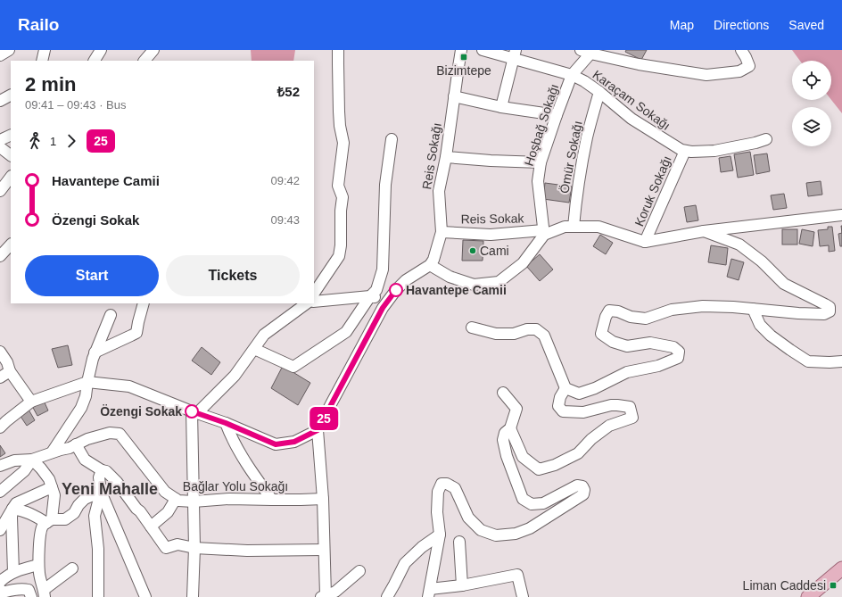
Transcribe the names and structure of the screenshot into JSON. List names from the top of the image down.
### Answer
{
  "streets": {
    "street": [
      "Karaçam Sokağı",
      "Hoşbağ Sokağı",
      "Reis Sokağı",
      "Ömür Sokağı",
      "Koruk Sokağı",
      "Reis Sokak",
      "Bağlar Yolu Sokağı"
    ]
  },
  "crossings": [
    ["Karaçam Sokağı", "Hoşbağ Sokağı"],
    ["Karaçam Sokağı", "Ömür Sokağı"],
    ["Karaçam Sokağı", "Koruk Sokağı"],
    ["Hoşbağ Sokağı", "Reis Sokak"],
    ["Reis Sokağı", "Reis Sokak"],
    ["Ömür Sokağı", "Reis Sokak"],
    ["Koruk Sokağı", "Reis Sokak"]
  ],
  "districts": ["Yeni Mahalle"],
  "places": {
    "transit": ["Bizimtepe", "Liman Caddesi"],
    "other": ["Cami", "Havantepe Camii", "Özengi Sokak"]
  },
  "lines": ["bus line 25"],
  "page": {
    "header": "Railo",
    "nav": ["Map", "Directions", "Saved"],
    "on_map": "25",
    "heading": ["2 min", "09:41 – 09:43 · Bus", "₺52"],
    "legs": ["1", "25"],
    "list": [
      {
        "name": "Havantepe Camii",
        "value": "09:42"
      },
      {
        "name": "Özengi Sokak",
        "value": "09:43"
      }
    ],
    "buttons": ["Start", "Tickets"]
  }
}
